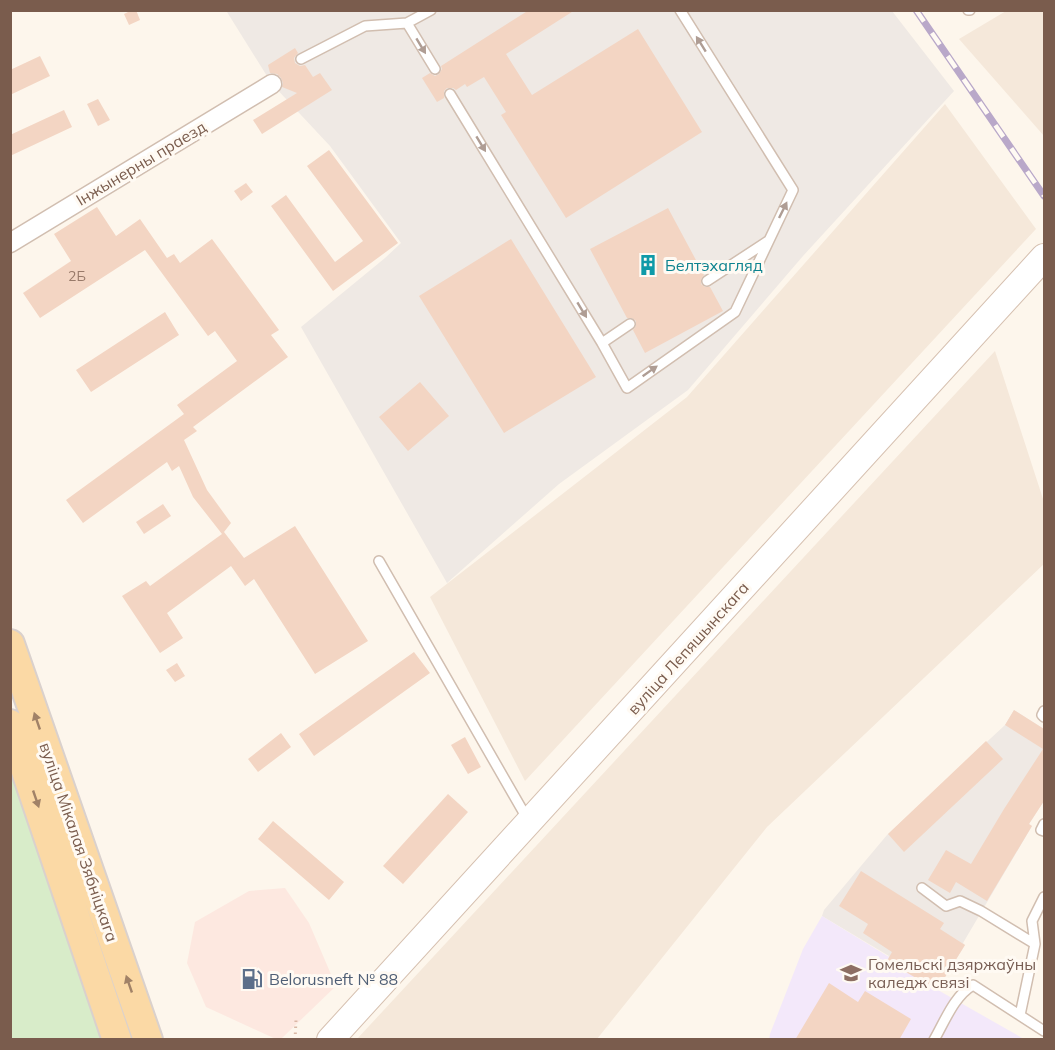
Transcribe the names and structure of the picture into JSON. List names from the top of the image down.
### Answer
{
  "streets": {
    "main road": ["вуліца Лепяшынскага", "вуліца Мікалая Зябніцкага"],
    "street": ["Інжынерны праезд"]
  },
  "places": {
    "building": ["Белтэхагляд"],
    "school or university": ["Гомельскі дзяржаўны каледж связі"],
    "fuel station": ["Belorusneft № 88"]
  },
  "house_numbers": ["2Б"]
}
